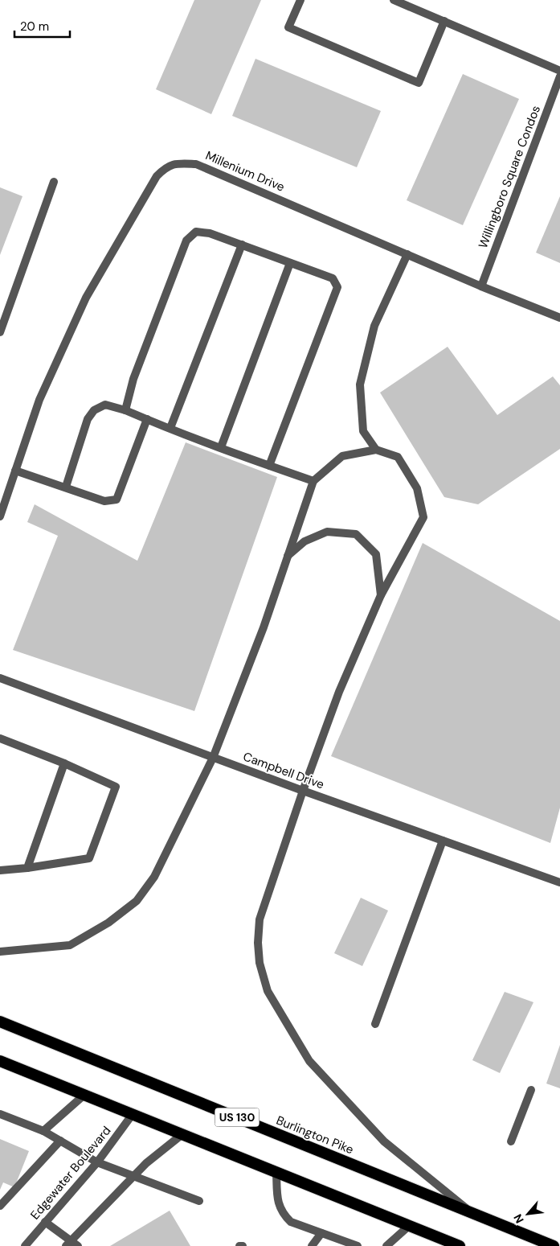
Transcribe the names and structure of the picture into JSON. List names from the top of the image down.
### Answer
{
  "streets": {
    "highway": ["US 130", "Burlington Pike"],
    "street": [
      "Millenium Drive",
      "Willingboro Square Condos",
      "Campbell Drive",
      "Edgewater Boulevard"
    ]
  },
  "crossings": [
    ["Millenium Drive", "Willingboro Square Condos"]
  ],
  "scale_bar": "20 m",
  "north": "bottom left"
}
